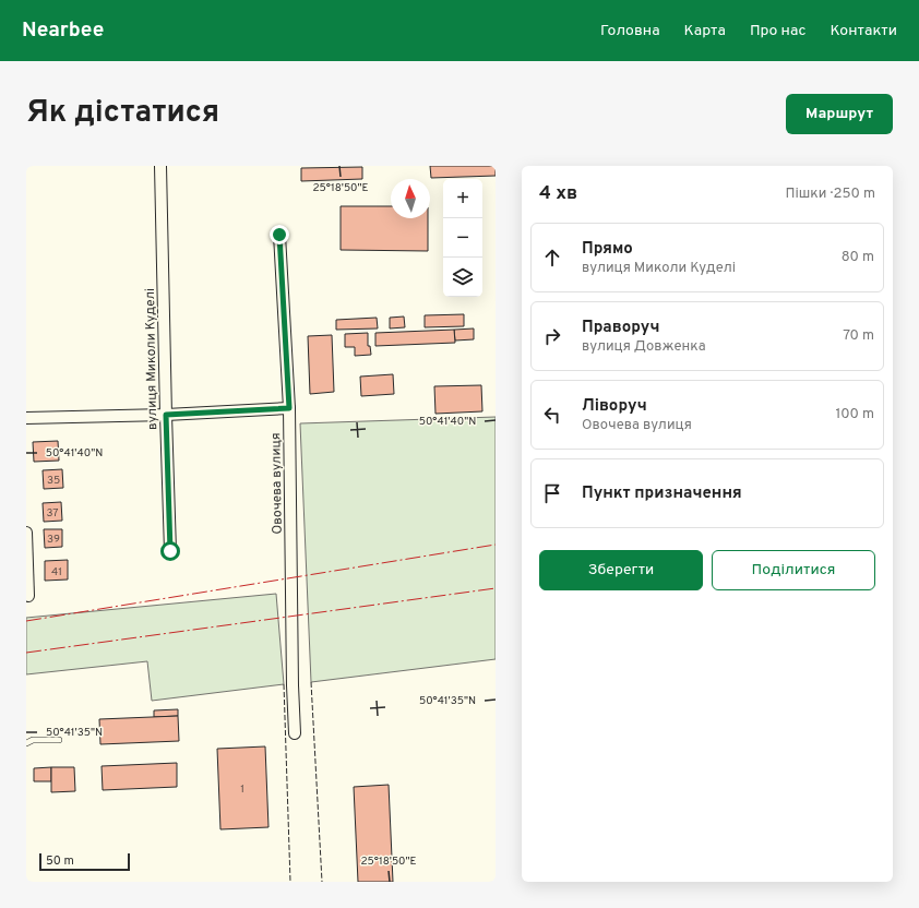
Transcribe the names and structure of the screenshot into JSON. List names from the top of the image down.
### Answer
{
  "streets": {
    "street": ["вулиця Миколи Куделі", "Овочева вулиця"]
  },
  "house_numbers": [
    "35",
    "37",
    "39",
    "41",
    "1"
  ],
  "scale_bar": "50 m",
  "north": "top",
  "page": {
    "header": "Nearbee",
    "nav": [
      "Головна",
      "Карта",
      "Про нас",
      "Контакти"
    ],
    "title": "Як дістатися",
    "buttons": [
      "Маршрут",
      ["Зберегти", "Поділитися"]
    ],
    "heading": ["4 хв", "Пішки · 250 m"],
    "map_buttons": ["+", "−"],
    "list": [
      ["Прямо", "вулиця Миколи Куделі", "80 m"],
      ["Праворуч", "вулиця Довженка", "70 m"],
      ["Ліворуч", "Овочева вулиця", "100 m"],
      "Пункт призначення"
    ],
    "scale": "50 m"
  },
  "coordinates": ["25°18'50\"E", "50°41'40\"N", "50°41'35\"N"]
}
